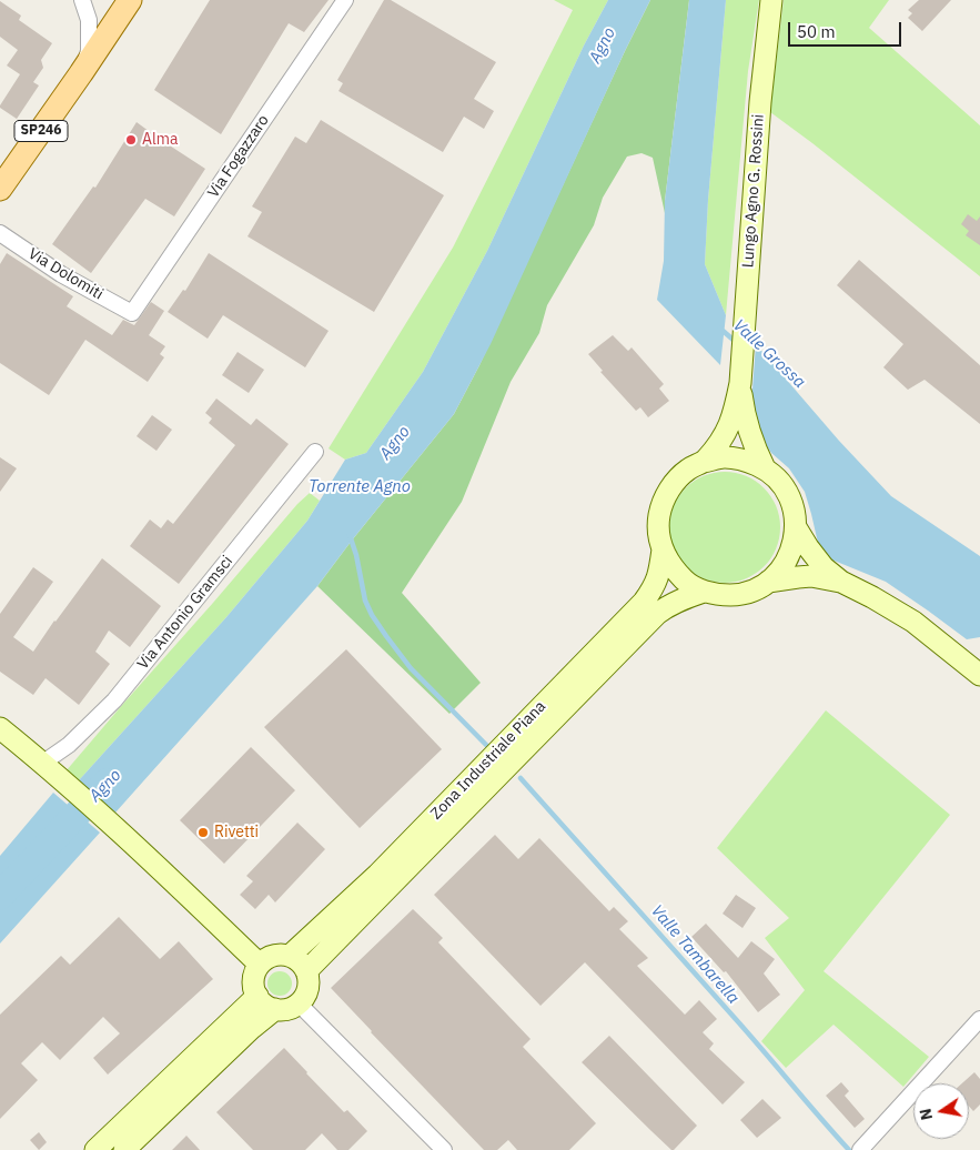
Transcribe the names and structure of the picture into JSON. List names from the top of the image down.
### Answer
{
  "streets": {
    "main road": ["SP246", "Lungo Agno G. Rossini", "Zona Industriale Piana"],
    "street": ["Via Fogazzaro", "Via Dolomiti", "Via Antonio Gramsci"]
  },
  "crossings": [
    ["Via Fogazzaro", "Via Dolomiti"]
  ],
  "water": [
    "Agno",
    "Valle Grossa",
    "Torrente Agno",
    "Valle Tambarella"
  ],
  "places": ["Alma", "Rivetti"],
  "scale_bar": "50 m",
  "north": "left"
}
